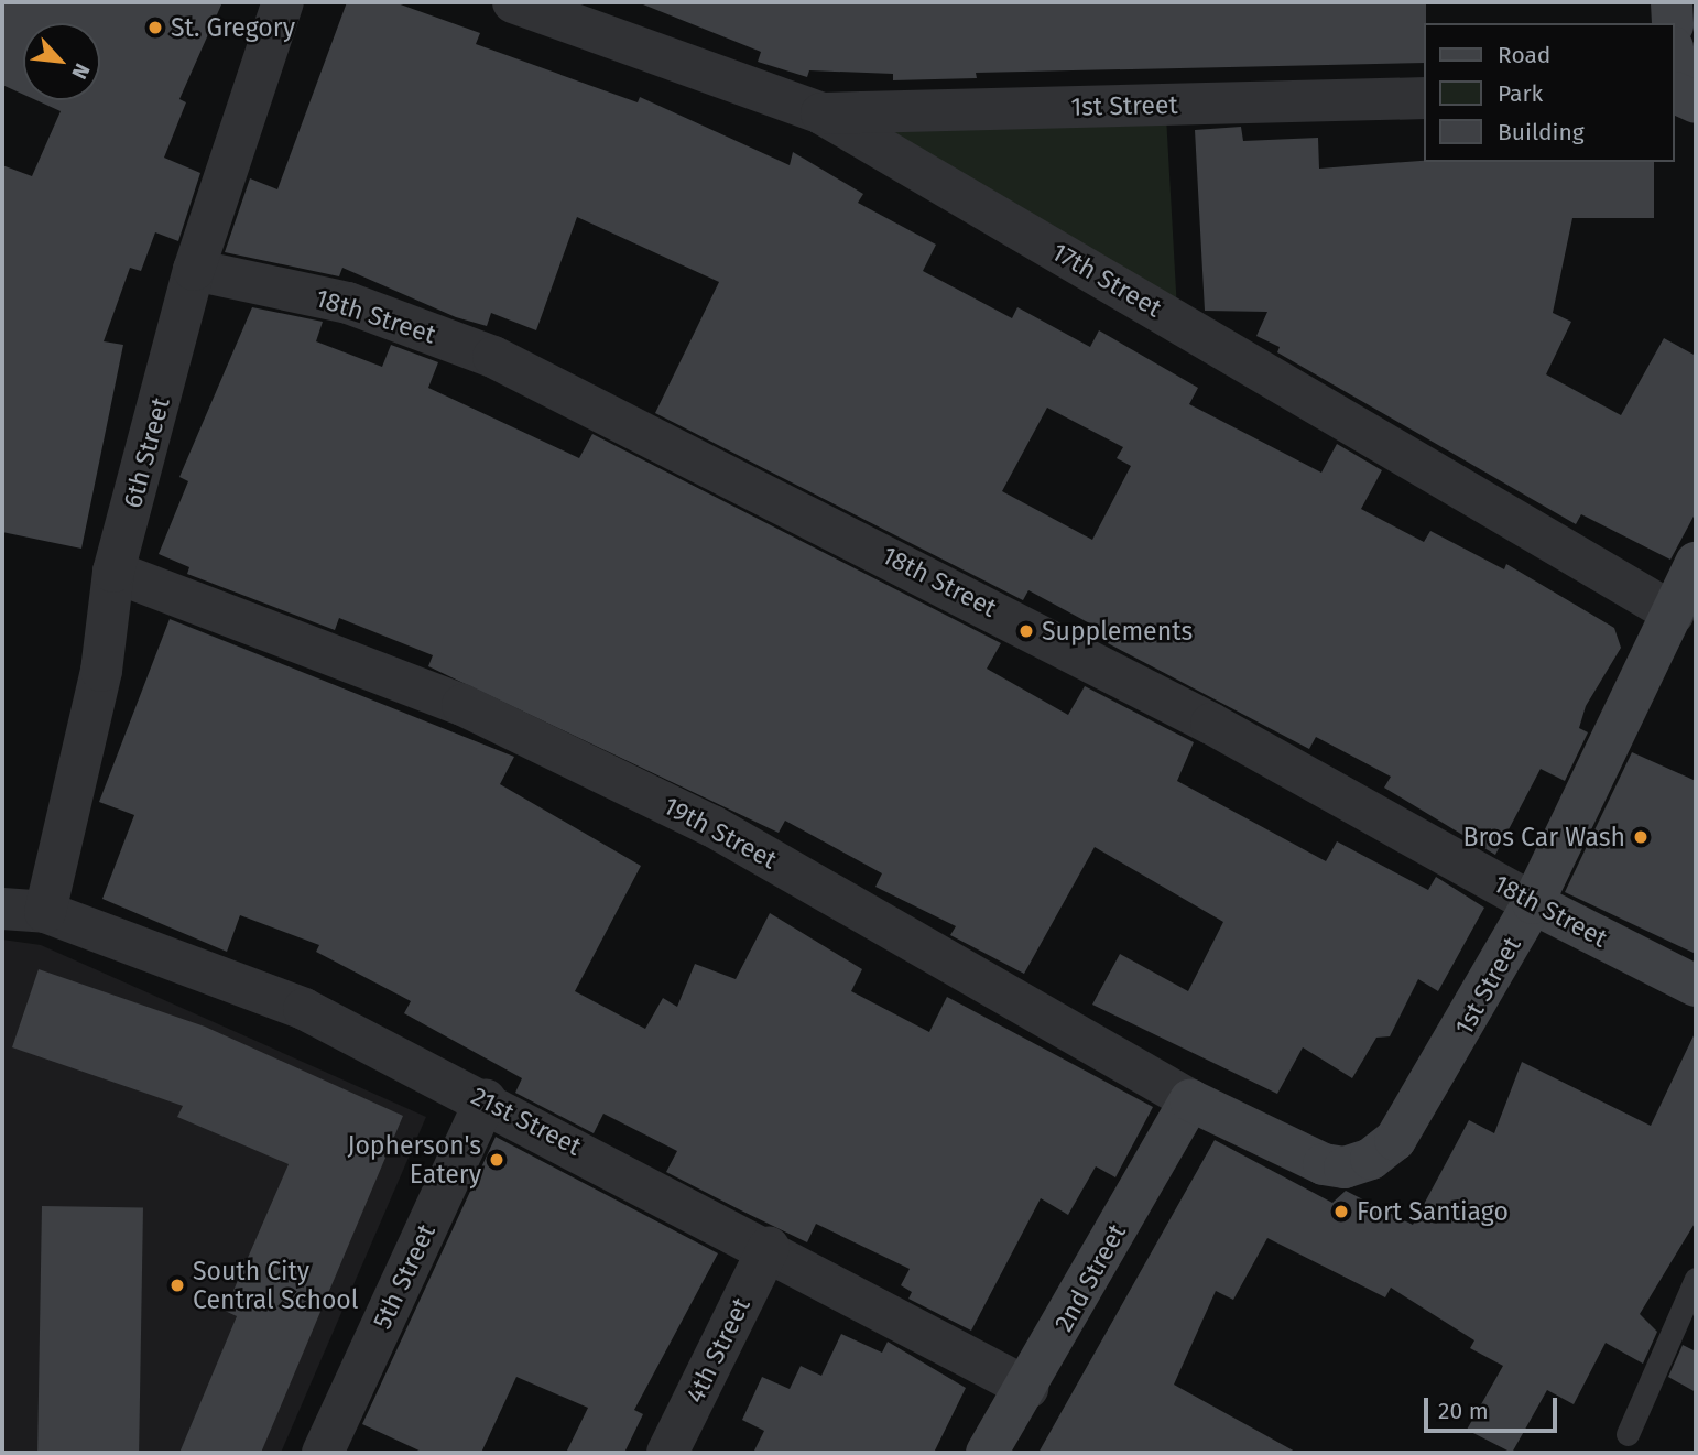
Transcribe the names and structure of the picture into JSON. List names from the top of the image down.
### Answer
{
  "streets": {
    "street": [
      "1st Street",
      "17th Street",
      "18th Street",
      "6th Street",
      "19th Street",
      "21st Street",
      "5th Street",
      "2nd Street",
      "4th Street"
    ]
  },
  "crossings": [
    ["1st Street", "17th Street"],
    ["1st Street", "18th Street"],
    ["1st Street", "19th Street"],
    ["18th Street", "6th Street"],
    ["6th Street", "19th Street"],
    ["6th Street", "21st Street"],
    ["19th Street", "2nd Street"],
    ["21st Street", "5th Street"],
    ["21st Street", "2nd Street"],
    ["21st Street", "4th Street"]
  ],
  "places": [
    "St. Gregory",
    "Supplements",
    "Bros Car Wash",
    "Jopherson's Eatery",
    "Fort Santiago",
    "South City Central School"
  ],
  "legend": ["Road", "Park", "Building"],
  "scale_bar": "20 m",
  "north": "bottom right"
}
